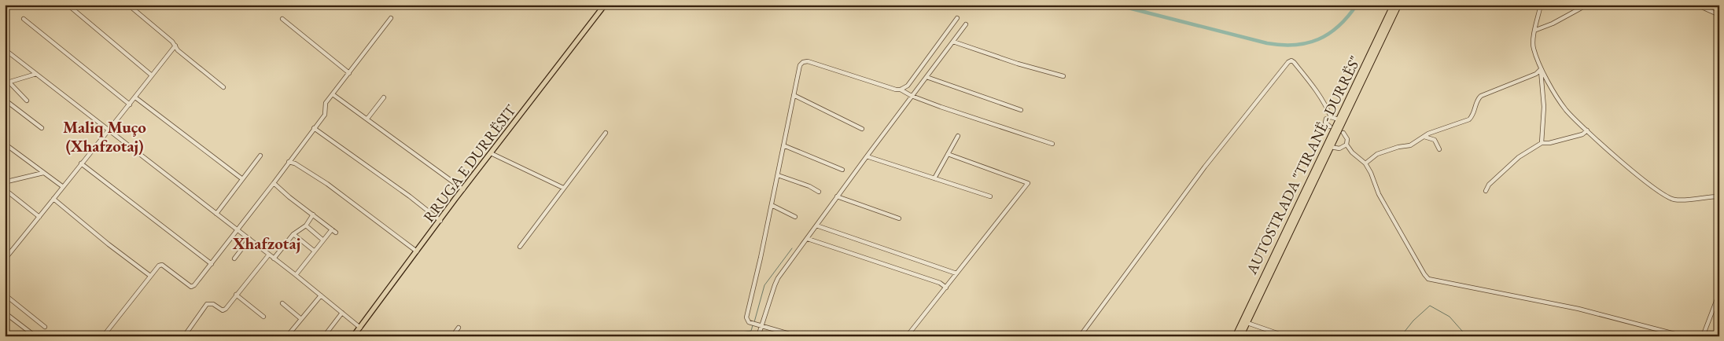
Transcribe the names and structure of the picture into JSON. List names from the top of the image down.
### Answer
{
  "streets": {
    "highway": ["AUTOSTRADA \"TIRANË - DURRËS\""],
    "main road": ["RRUGA E DURRËSIT"]
  },
  "districts": ["Maliq Muço (Xhafzotaj)", "Xhafzotaj"]
}
